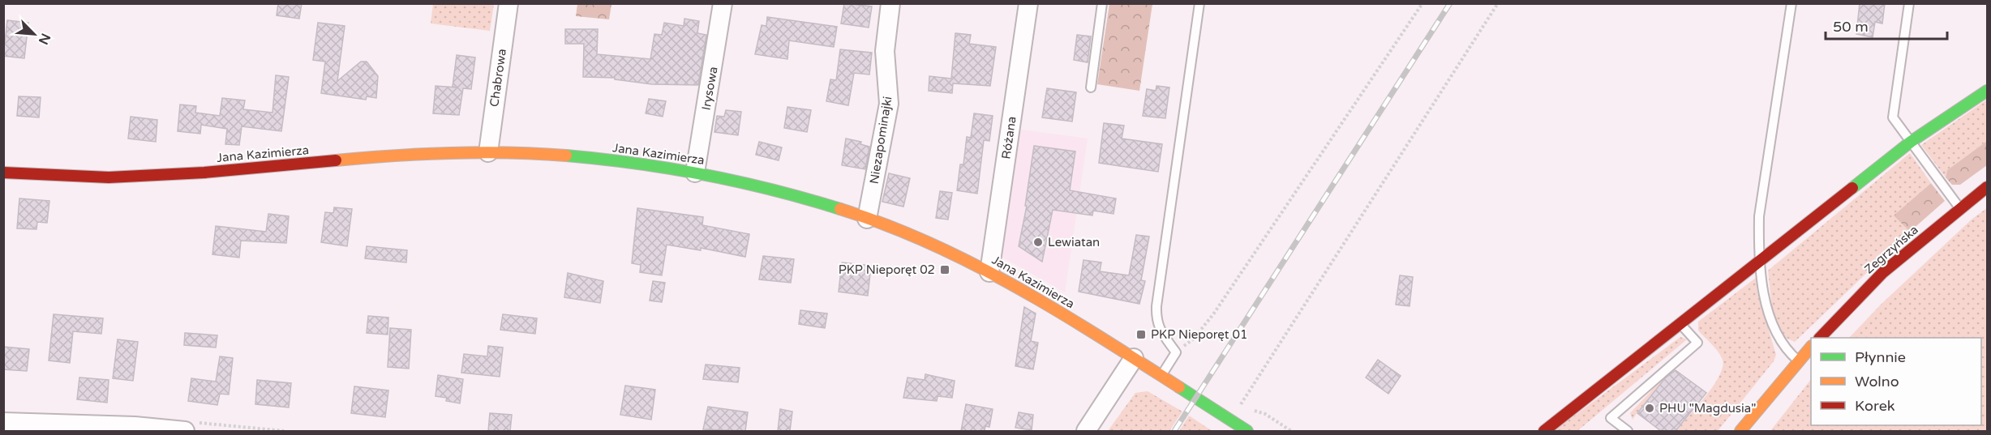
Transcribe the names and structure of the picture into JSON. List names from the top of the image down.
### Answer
{
  "streets": {
    "main road": ["Jana Kazimierza", "Zegrzyńska"],
    "street": [
      "Chabrowa",
      "Irysowa",
      "Różana",
      "Niezapominajki"
    ]
  },
  "crossings": [
    ["Chabrowa", "Jana Kazimierza"],
    ["Irysowa", "Jana Kazimierza"],
    ["Różana", "Jana Kazimierza"],
    ["Niezapominajki", "Jana Kazimierza"]
  ],
  "places": {
    "other": ["Lewiatan", "PHU \"Magdusia\""],
    "transit": ["PKP Nieporęt 02", "PKP Nieporęt 01"]
  },
  "legend": ["Płynnie", "Wolno", "Korek"],
  "scale_bar": "50 m",
  "north": "bottom right"
}
